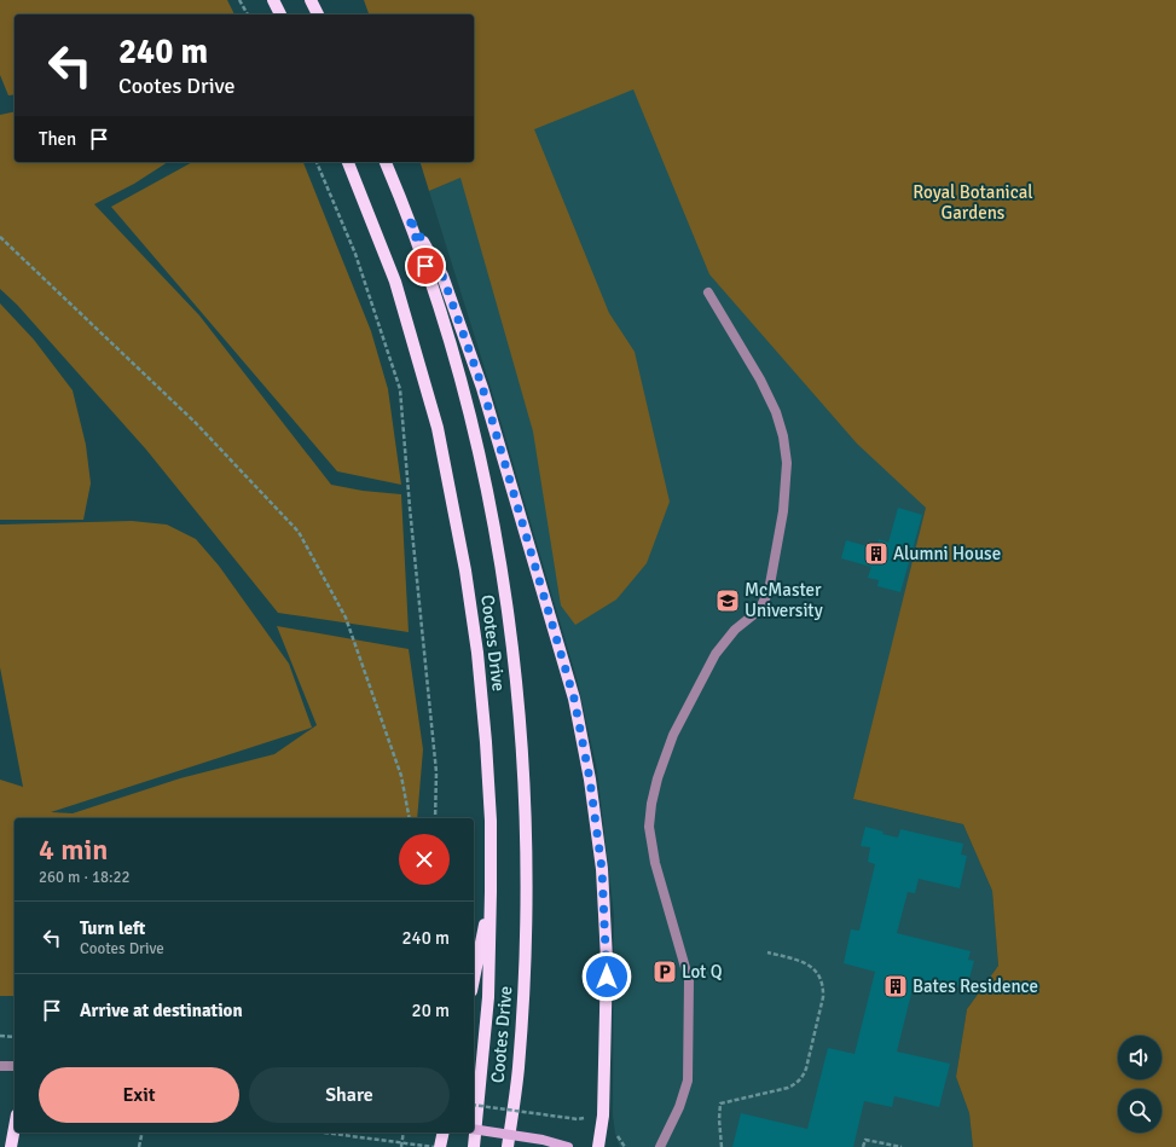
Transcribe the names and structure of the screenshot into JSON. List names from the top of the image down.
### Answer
{
  "streets": {
    "main road": ["Cootes Drive"]
  },
  "parks": ["Royal Botanical Gardens"],
  "places": {
    "building": ["Alumni House", "Bates Residence"],
    "school or university": ["McMaster University"],
    "parking": ["Lot Q"]
  },
  "page": {
    "turn": ["240 m", "Cootes Drive"],
    "then": "Then",
    "heading": ["4 min", "260 m · 18:22"],
    "list": [
      {
        "name": "Turn left",
        "note": "Cootes Drive",
        "value": "240 m"
      },
      {
        "name": "Arrive at destination",
        "value": "20 m"
      }
    ],
    "buttons": ["Exit", "Share"]
  }
}
